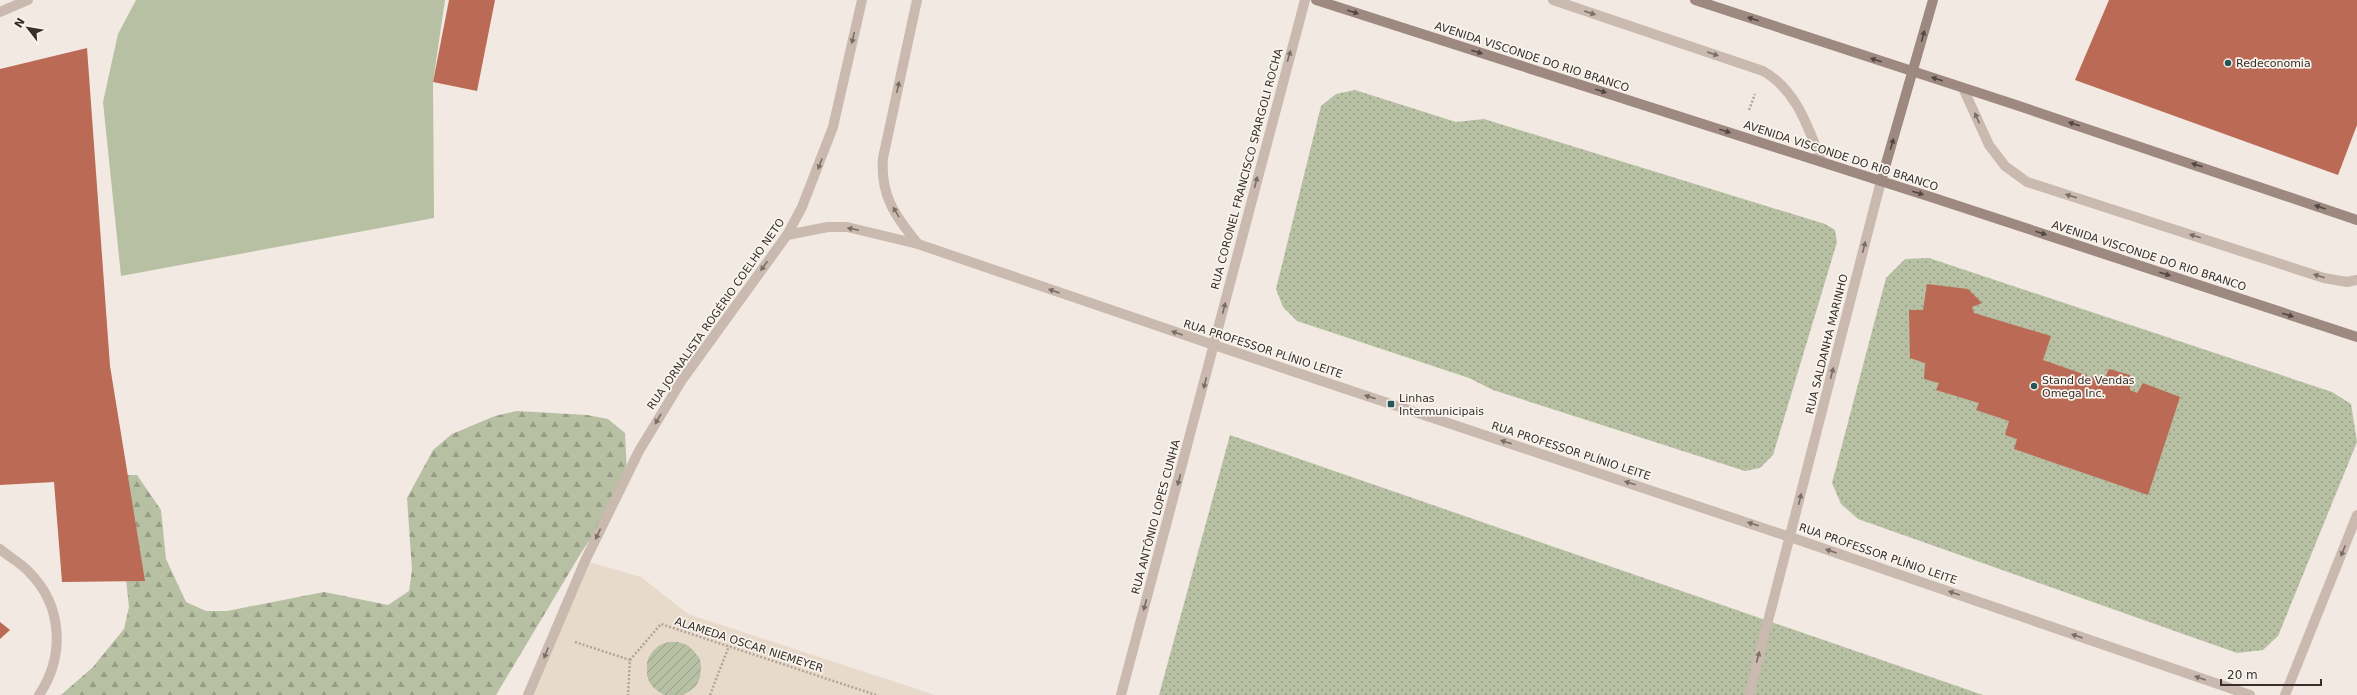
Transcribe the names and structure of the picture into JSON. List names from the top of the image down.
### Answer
{
  "streets": {
    "main road": ["AVENIDA VISCONDE DO RIO BRANCO", "RUA SALDANHA MARINHO"],
    "street": [
      "RUA CORONEL FRANCISCO SPARGOLI ROCHA",
      "RUA JORNALISTA ROGÉRIO COELHO NETO",
      "RUA PROFESSOR PLÍNIO LEITE",
      "RUA ANTÔNIO LOPES CUNHA"
    ],
    "path": ["ALAMEDA OSCAR NIEMEYER"]
  },
  "crossings": [
    ["AVENIDA VISCONDE DO RIO BRANCO", "RUA SALDANHA MARINHO"],
    ["RUA CORONEL FRANCISCO SPARGOLI ROCHA", "RUA PROFESSOR PLÍNIO LEITE"],
    ["RUA CORONEL FRANCISCO SPARGOLI ROCHA", "RUA ANTÔNIO LOPES CUNHA"],
    ["RUA JORNALISTA ROGÉRIO COELHO NETO", "RUA PROFESSOR PLÍNIO LEITE"],
    ["RUA SALDANHA MARINHO", "RUA PROFESSOR PLÍNIO LEITE"],
    ["RUA PROFESSOR PLÍNIO LEITE", "RUA ANTÔNIO LOPES CUNHA"]
  ],
  "one_way": [
    "AVENIDA VISCONDE DO RIO BRANCO",
    "RUA CORONEL FRANCISCO SPARGOLI ROCHA",
    "RUA JORNALISTA ROGÉRIO COELHO NETO",
    "RUA SALDANHA MARINHO",
    "RUA PROFESSOR PLÍNIO LEITE",
    "RUA ANTÔNIO LOPES CUNHA"
  ],
  "places": {
    "other": ["Redeconomia", "Stand de Vendas Omega Inc."],
    "transit": ["Linhas Intermunicipais"]
  },
  "scale_bar": "20 m",
  "north": "top left"
}
